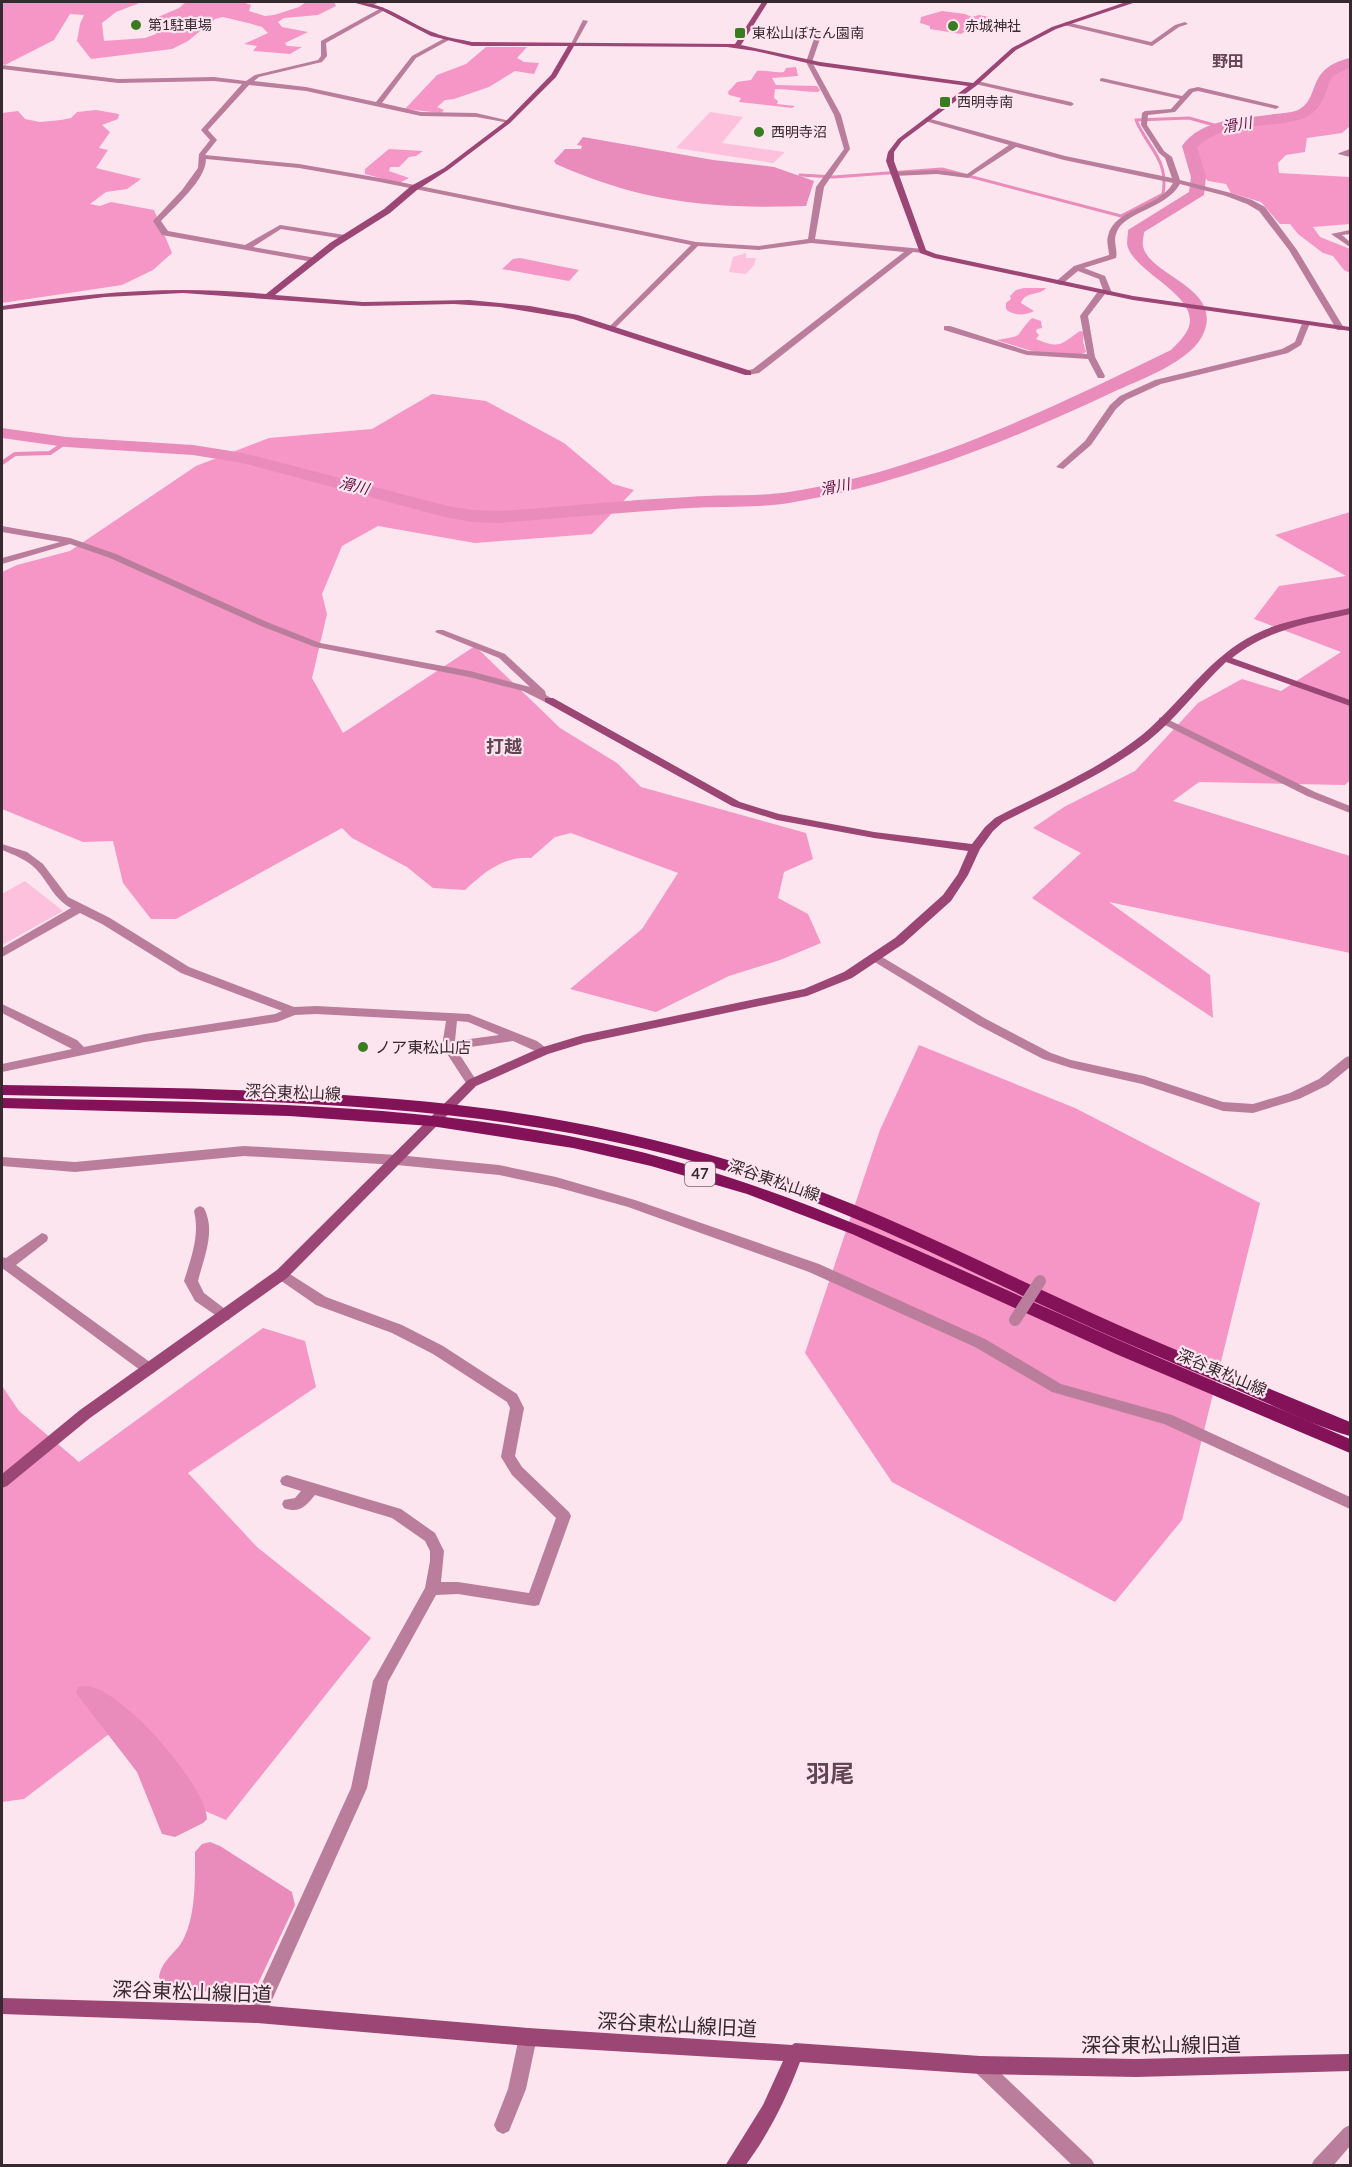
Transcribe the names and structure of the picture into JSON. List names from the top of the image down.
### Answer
{
  "streets": {
    "main road": ["深谷東松山線", "47"],
    "street": ["深谷東松山線旧道"]
  },
  "districts": ["野田", "打越", "羽尾"],
  "water": ["滑川"],
  "places": {
    "other": [
      "第1駐車場",
      "赤城神社",
      "西明寺沼",
      "ノア東松山店"
    ],
    "transit": ["東松山ぼたん園南", "西明寺南"]
  }
}
